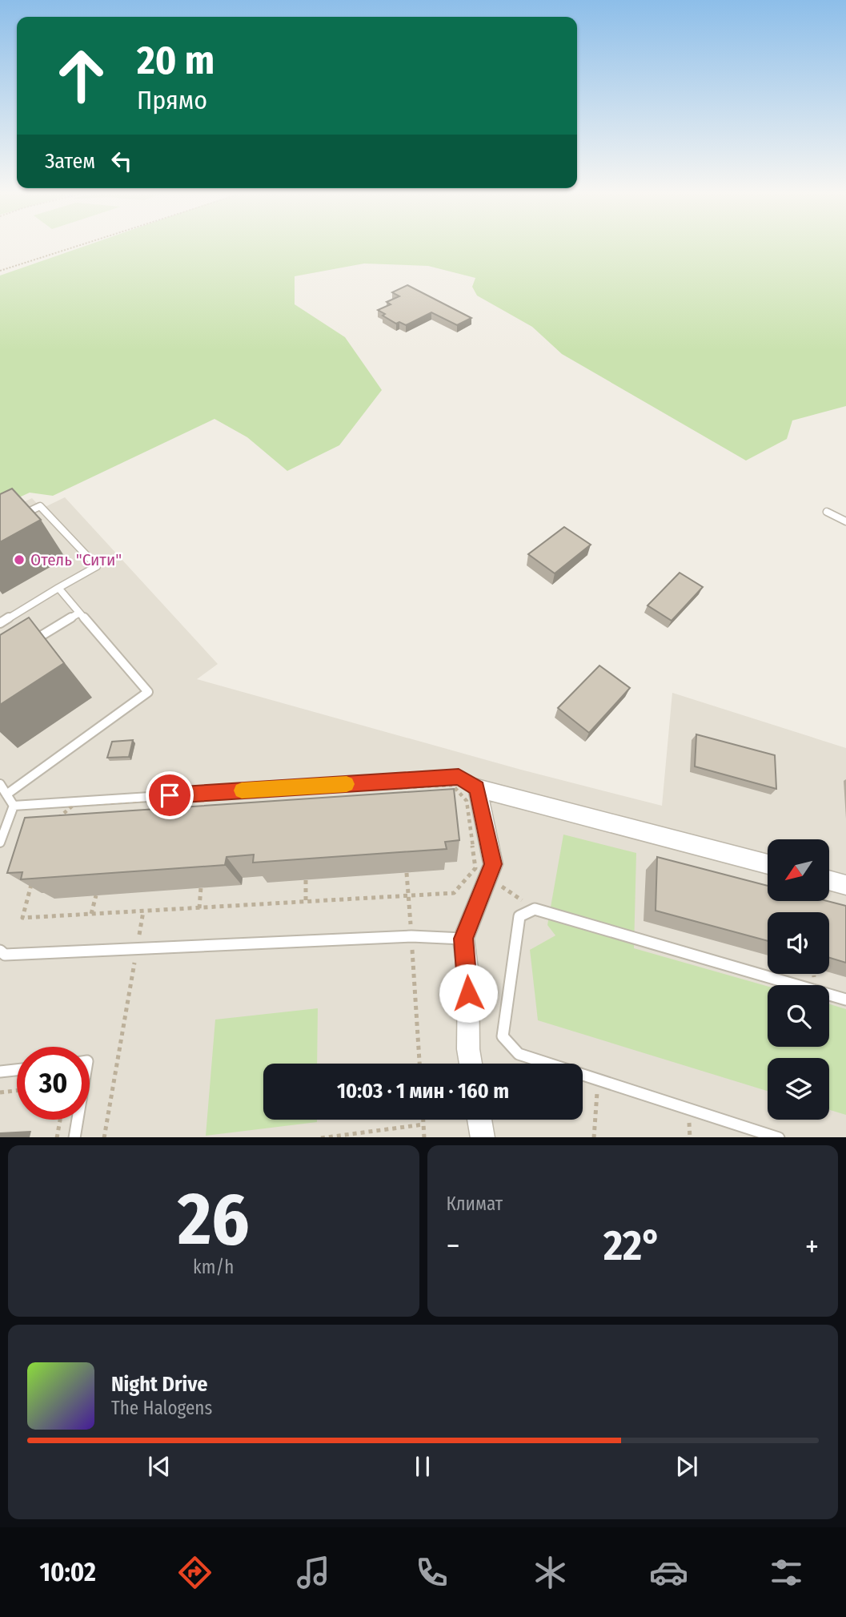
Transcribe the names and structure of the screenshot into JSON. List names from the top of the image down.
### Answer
{
  "places": ["Отель \"Сити\""],
  "north": "bottom left",
  "page": {
    "turn": ["20 m", "Прямо"],
    "then": "Затем",
    "limit": "30",
    "trip": "10:03 · 1 мин · 160 m",
    "tile": [
      ["26", "km/h"],
      "Климат"
    ],
    "heat": ["−", "22°", "+"],
    "song": ["Night Drive", "The Halogens"],
    "tabs": "10:02"
  }
}
